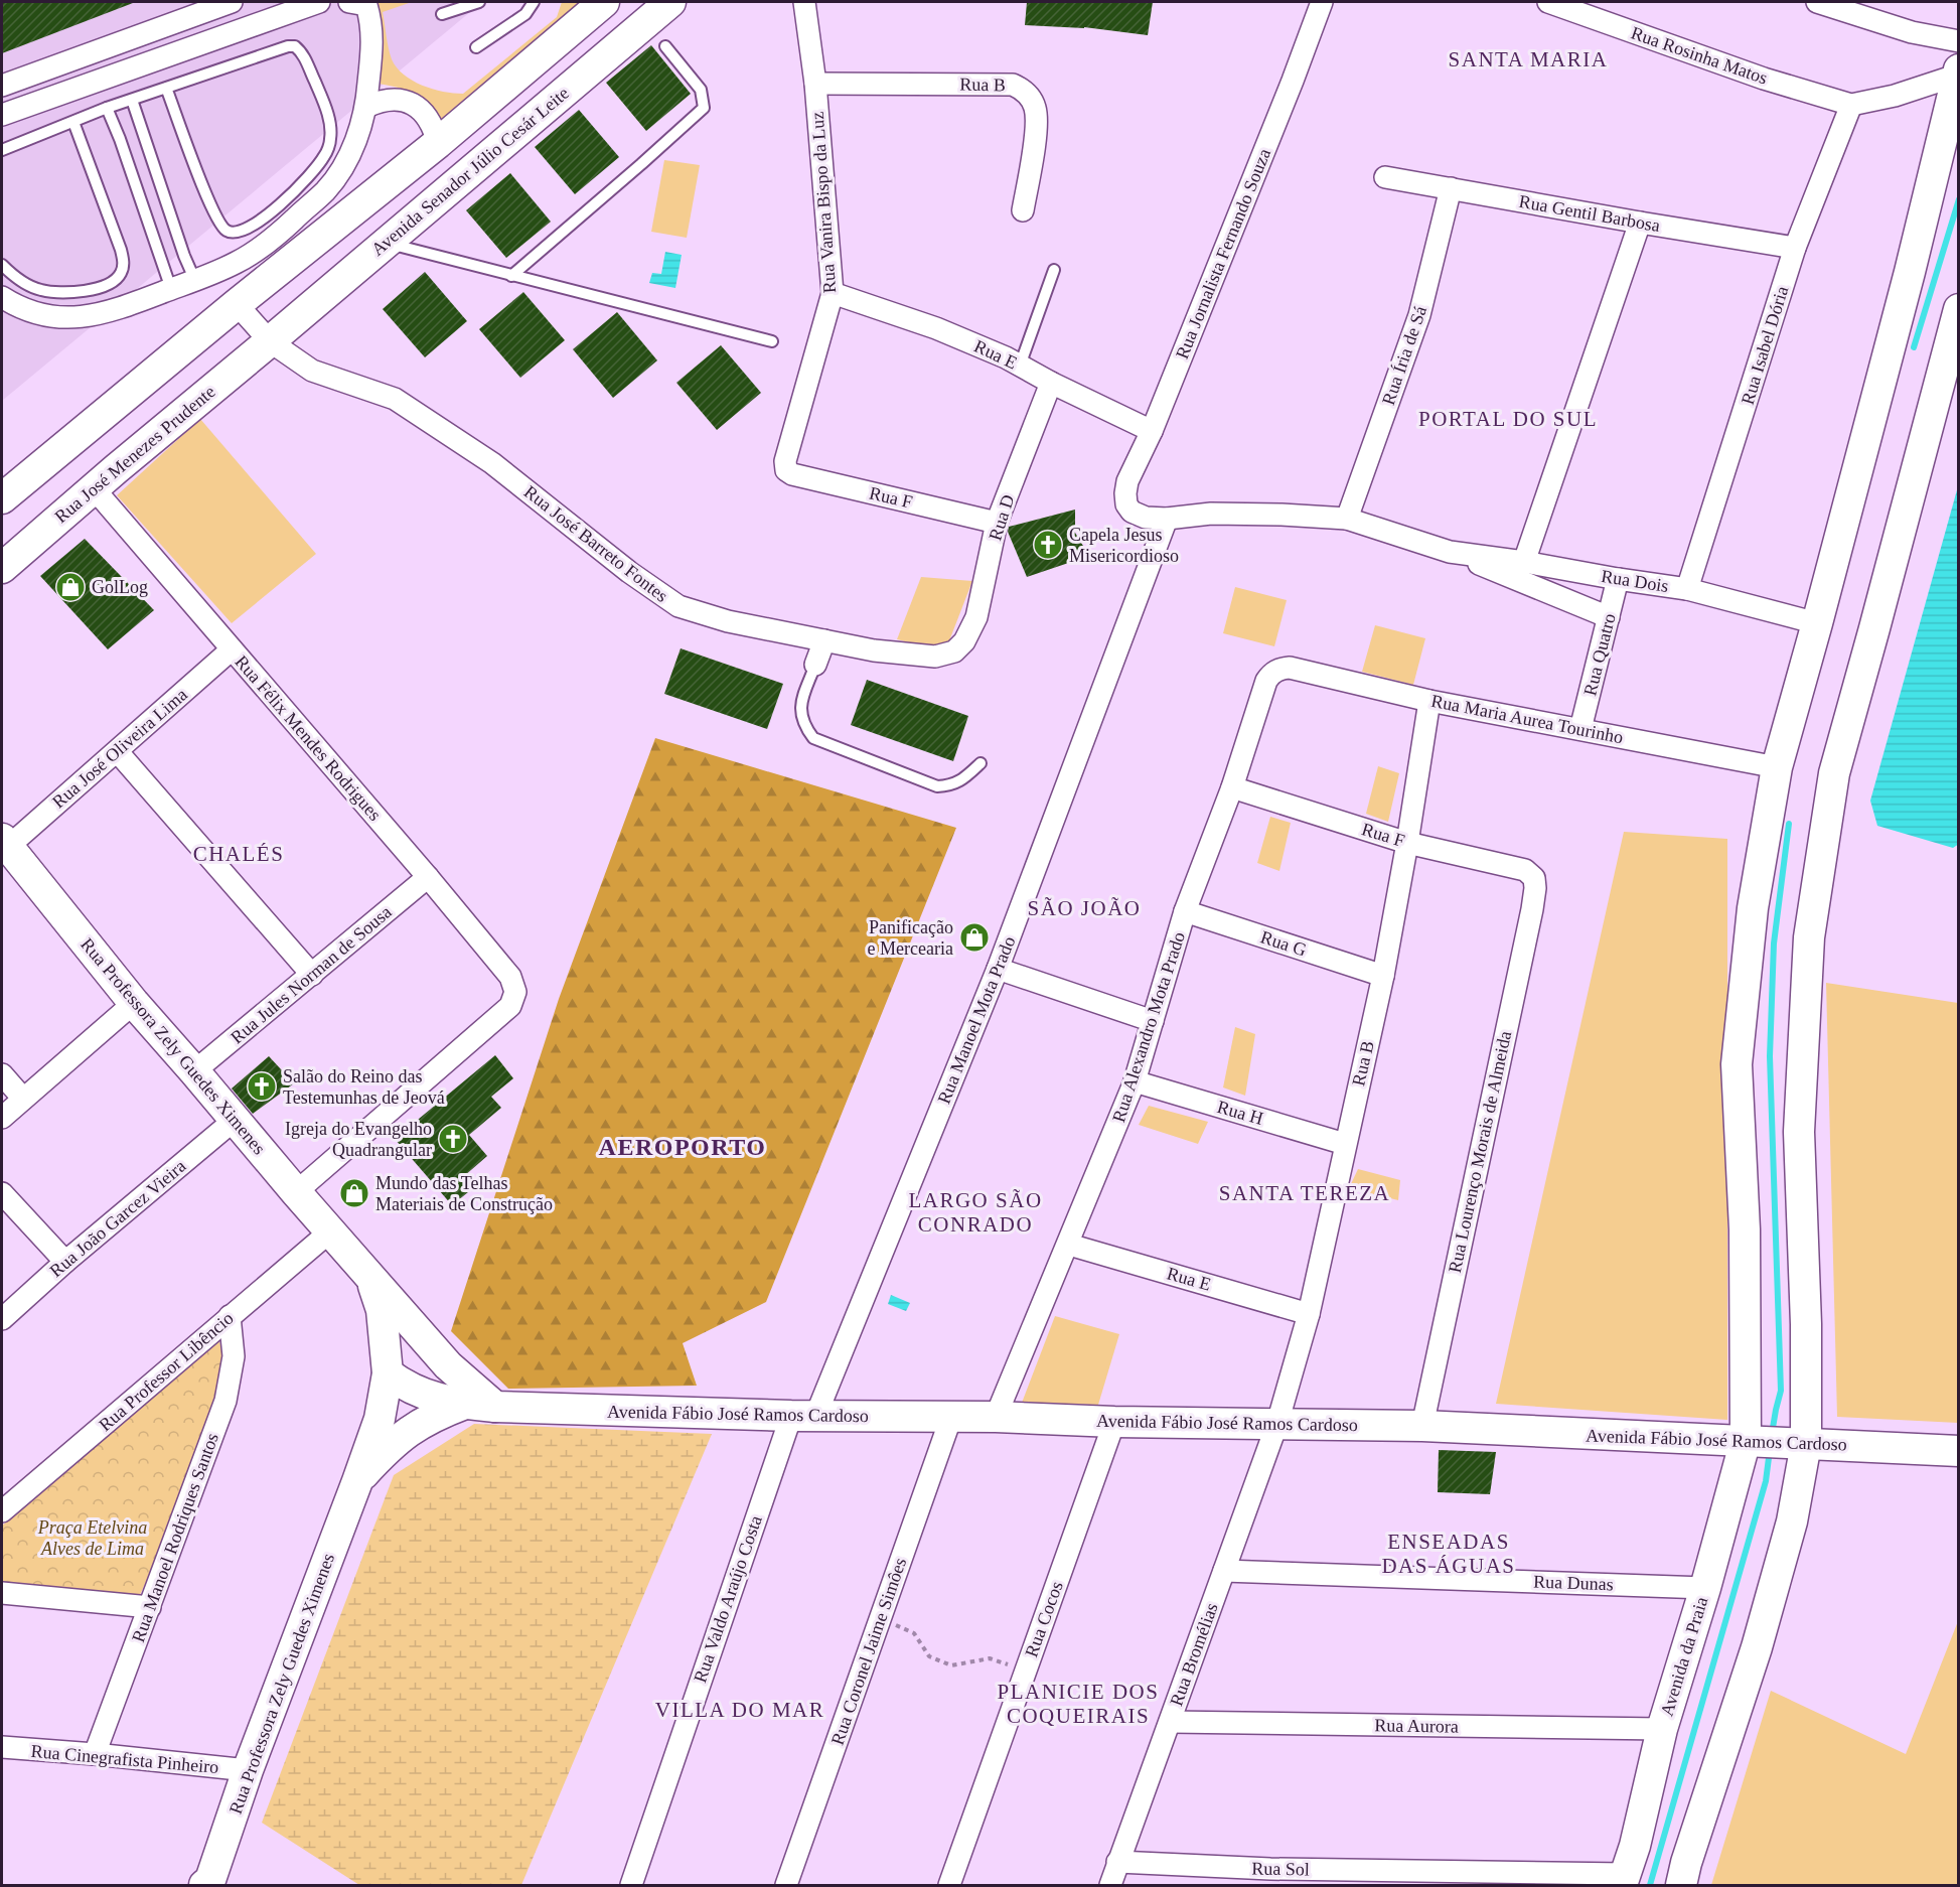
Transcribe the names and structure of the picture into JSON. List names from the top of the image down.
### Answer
{
  "streets": {
    "street": [
      "Rua Rosinha Matos",
      "Rua B",
      "Avenida Senador Júlio Cesár Leite",
      "Rua Vanira Bispo da Luz",
      "Rua Gentil Barbosa",
      "Rua Jornalista Fernando Souza",
      "Rua Isabel Dória",
      "Rua E",
      "Rua Íria de Sá",
      "Rua José Menezes Prudente",
      "Rua F",
      "Rua D",
      "Rua José Barreto Fontes",
      "Rua Dois",
      "Rua Quatro",
      "Rua Maria Aurea Tourinho",
      "Rua Félix Mendes Rodrigues",
      "Rua José Oliveira Lima",
      "Rua G",
      "Rua Jules Norman de Sousa",
      "Rua Manoel Mota Prado",
      "Rua Alexandro Mota Prado",
      "Rua Professora Zely Guedes Ximenes",
      "Rua H",
      "Rua Lourenço Morais de Almeida",
      "Rua João Garcez Vieira",
      "Rua Professor Libêncio",
      "Avenida Fábio José Ramos Cardoso",
      "Rua Manoel Rodriques Santos",
      "Rua Dunas",
      "Rua Valdo Araújo Costa",
      "Rua Cocos",
      "Rua Coronel Jaime Simôes",
      "Rua Bromélias",
      "Avenida da Praia",
      "Rua Aurora",
      "Rua Cinegrafista Pinheiro",
      "Rua Sol"
    ]
  },
  "crossings": [
    ["Rua Rosinha Matos", "Rua Isabel Dória"],
    ["Rua B", "Rua Vanira Bispo da Luz"],
    ["Rua B", "Rua E"],
    ["Rua B", "Rua F"],
    ["Rua B", "Rua Maria Aurea Tourinho"],
    ["Rua B", "Rua G"],
    ["Rua B", "Rua H"],
    ["Rua B", "Avenida Fábio José Ramos Cardoso"],
    ["Rua B", "Rua Bromélias"],
    ["Avenida Senador Júlio Cesár Leite", "Rua José Menezes Prudente"],
    ["Avenida Senador Júlio Cesár Leite", "Rua José Barreto Fontes"],
    ["Rua Vanira Bispo da Luz", "Rua E"],
    ["Rua Vanira Bispo da Luz", "Rua F"],
    ["Rua Gentil Barbosa", "Rua Isabel Dória"],
    ["Rua Gentil Barbosa", "Rua Íria de Sá"],
    ["Rua Jornalista Fernando Souza", "Rua E"],
    ["Rua Jornalista Fernando Souza", "Rua Dois"],
    ["Rua Isabel Dória", "Rua Dois"],
    ["Rua E", "Rua D"],
    ["Rua E", "Rua Alexandro Mota Prado"],
    ["Rua Íria de Sá", "Rua Dois"],
    ["Rua José Menezes Prudente", "Rua José Barreto Fontes"],
    ["Rua José Menezes Prudente", "Rua Félix Mendes Rodrigues"],
    ["Rua F", "Rua D"],
    ["Rua F", "Rua Alexandro Mota Prado"],
    ["Rua F", "Rua Lourenço Morais de Almeida"],
    ["Rua D", "Rua José Barreto Fontes"],
    ["Rua Dois", "Rua Quatro"],
    ["Rua Dois", "Rua Manoel Mota Prado"],
    ["Rua Dois", "Avenida da Praia"],
    ["Rua Quatro", "Rua Maria Aurea Tourinho"],
    ["Rua Maria Aurea Tourinho", "Rua Alexandro Mota Prado"],
    ["Rua Maria Aurea Tourinho", "Avenida da Praia"],
    ["Rua Félix Mendes Rodrigues", "Rua José Oliveira Lima"],
    ["Rua Félix Mendes Rodrigues", "Rua Jules Norman de Sousa"],
    ["Rua Félix Mendes Rodrigues", "Rua Professora Zely Guedes Ximenes"],
    ["Rua José Oliveira Lima", "Rua Professora Zely Guedes Ximenes"],
    ["Rua G", "Rua Alexandro Mota Prado"],
    ["Rua Jules Norman de Sousa", "Rua Professora Zely Guedes Ximenes"],
    ["Rua Manoel Mota Prado", "Avenida Fábio José Ramos Cardoso"],
    ["Rua Manoel Mota Prado", "Rua Valdo Araújo Costa"],
    ["Rua Alexandro Mota Prado", "Rua H"],
    ["Rua Alexandro Mota Prado", "Avenida Fábio José Ramos Cardoso"],
    ["Rua Professora Zely Guedes Ximenes", "Rua João Garcez Vieira"],
    ["Rua Professora Zely Guedes Ximenes", "Rua Professor Libêncio"],
    ["Rua Professora Zely Guedes Ximenes", "Avenida Fábio José Ramos Cardoso"],
    ["Rua Professora Zely Guedes Ximenes", "Rua Cinegrafista Pinheiro"],
    ["Rua Lourenço Morais de Almeida", "Avenida Fábio José Ramos Cardoso"],
    ["Rua Professor Libêncio", "Rua Manoel Rodriques Santos"],
    ["Avenida Fábio José Ramos Cardoso", "Rua Valdo Araújo Costa"],
    ["Avenida Fábio José Ramos Cardoso", "Rua Cocos"],
    ["Avenida Fábio José Ramos Cardoso", "Rua Coronel Jaime Simôes"],
    ["Avenida Fábio José Ramos Cardoso", "Rua Bromélias"],
    ["Avenida Fábio José Ramos Cardoso", "Avenida da Praia"],
    ["Rua Manoel Rodriques Santos", "Rua Cinegrafista Pinheiro"],
    ["Rua Dunas", "Rua Bromélias"],
    ["Rua Dunas", "Avenida da Praia"],
    ["Rua Bromélias", "Rua Aurora"],
    ["Rua Bromélias", "Rua Sol"],
    ["Avenida da Praia", "Rua Aurora"],
    ["Avenida da Praia", "Rua Sol"]
  ],
  "districts": [
    "SANTA MARIA",
    "PORTAL DO SUL",
    "CHALÉS",
    "SÃO JOÃO",
    "AEROPORTO",
    "SANTA TEREZA",
    "LARGO SÃO CONRADO",
    "ENSEADAS DAS ÁGUAS",
    "PLANICIE DOS COQUEIRAIS",
    "VILLA DO MAR"
  ],
  "parks": ["Praça Etelvina Alves de Lima"],
  "places": {
    "church": ["Capela Jesus Misericordioso", "Salão do Reino das Testemunhas de Jeová", "Igreja do Evangelho Quadrangular"],
    "shop": ["GolLog", "Panificação e Mercearia", "Mundo das Telhas Materiais de Construção"]
  }
}
